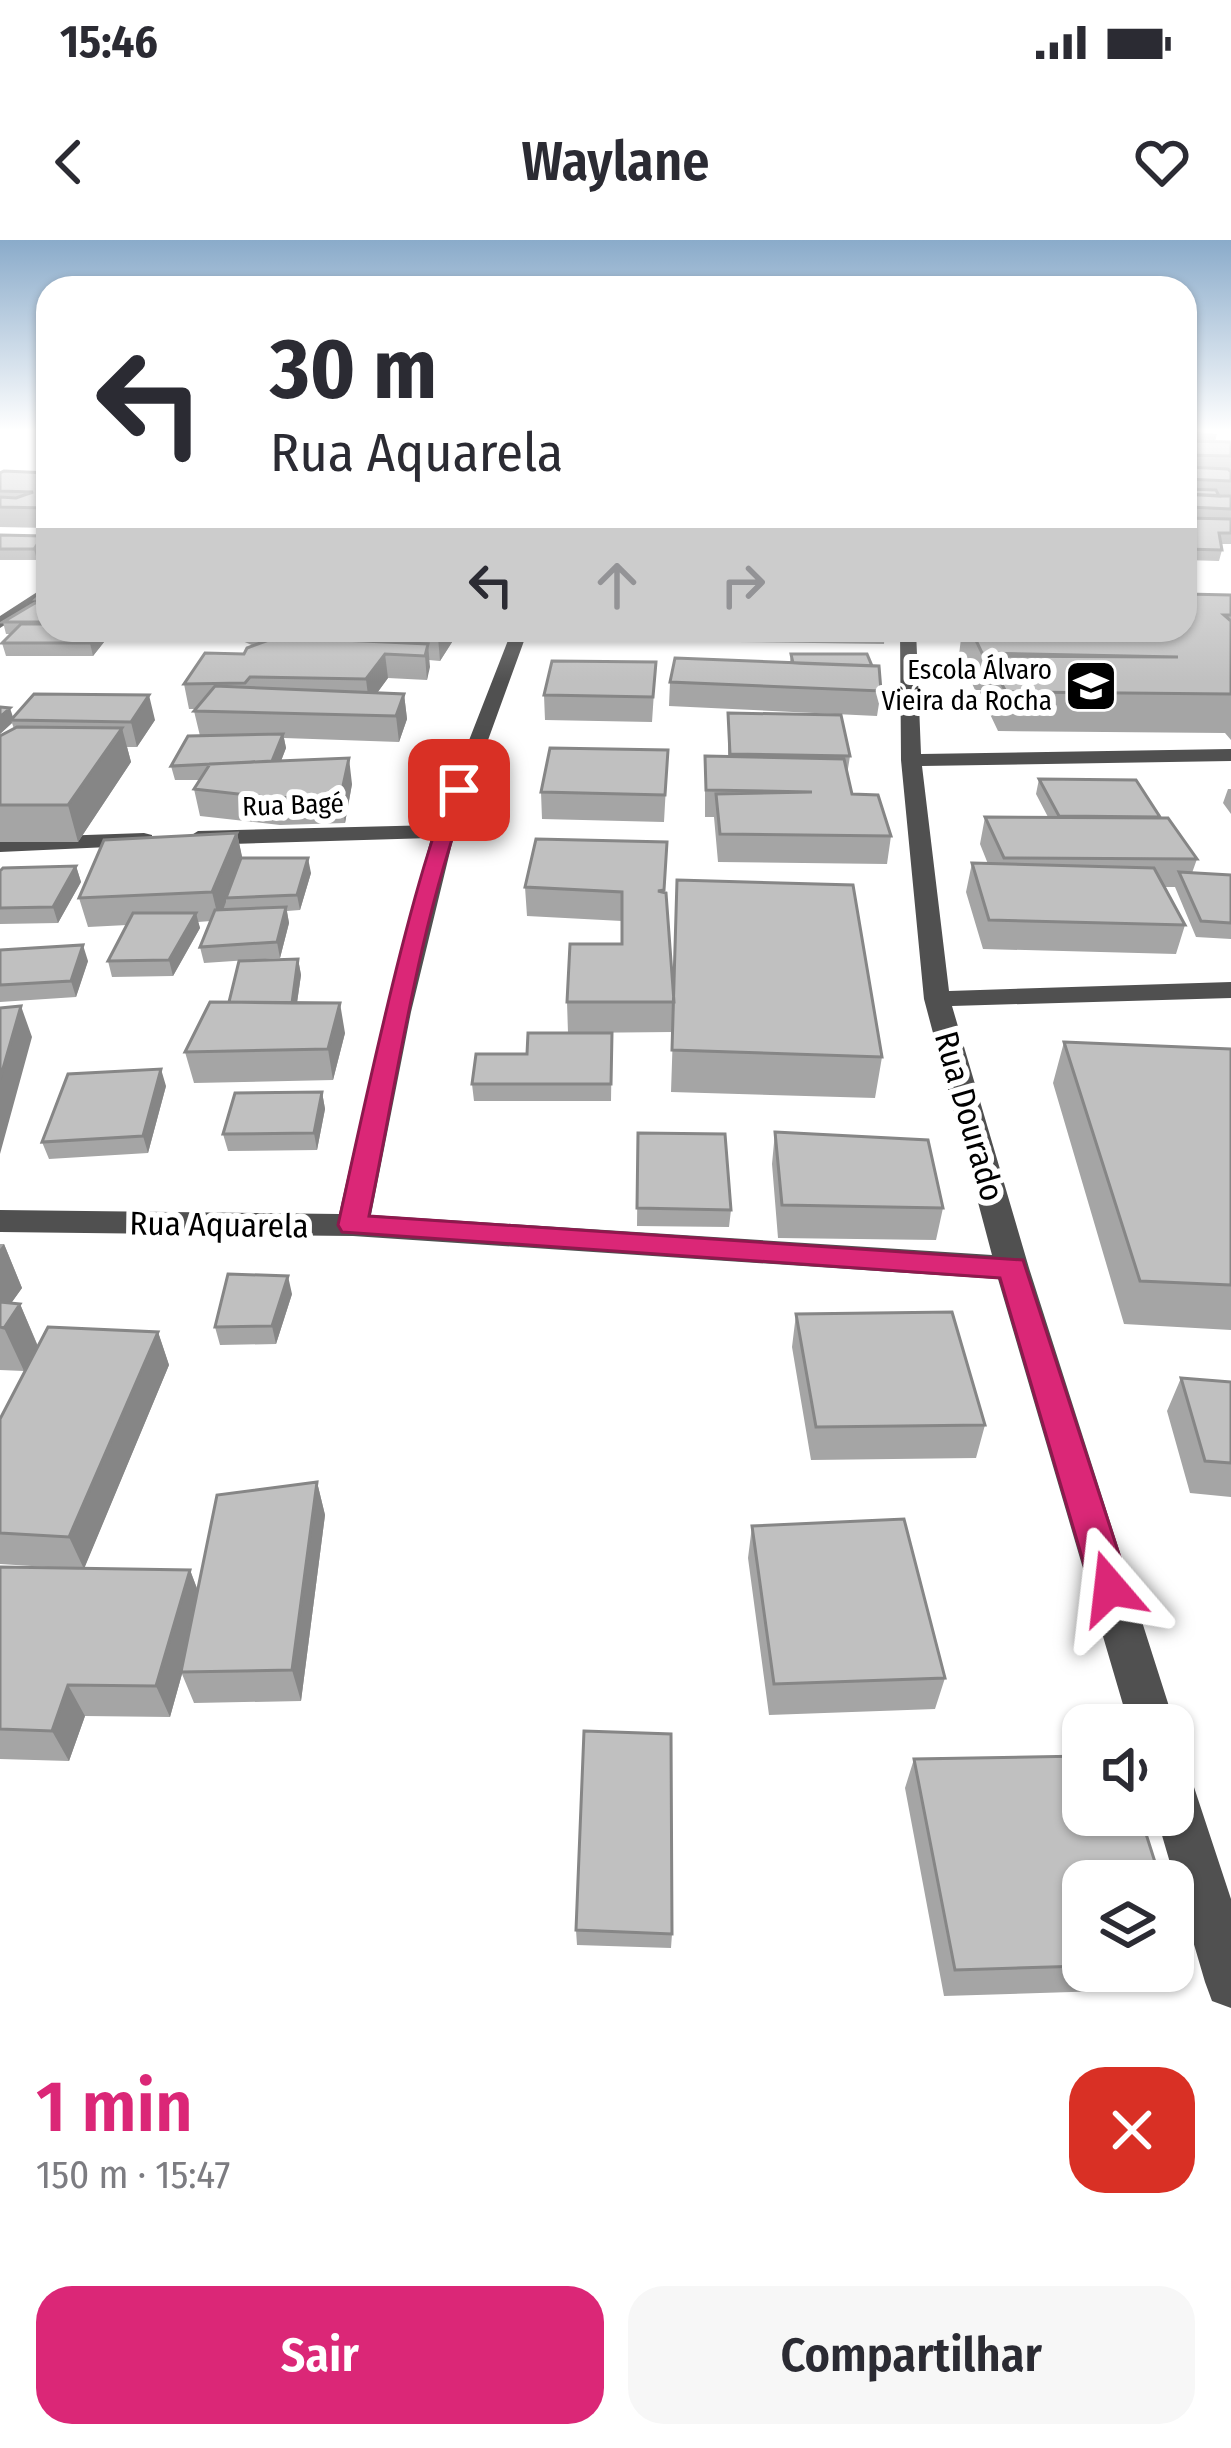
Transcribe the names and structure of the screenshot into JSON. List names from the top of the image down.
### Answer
{
  "streets": {
    "street": ["Rua Bagé", "Rua Dourado", "Rua Aquarela"]
  },
  "crossings": [
    ["Rua Dourado", "Rua Aquarela"]
  ],
  "places": {
    "school or university": ["Escola Álvaro Vieira da Rocha"]
  },
  "page": {
    "status": "15:46",
    "header": "Waylane",
    "turn": ["30 m", "Rua Aquarela"],
    "heading": ["1 min", "150 m · 15:47"],
    "buttons": ["Sair", "Compartilhar"]
  }
}
